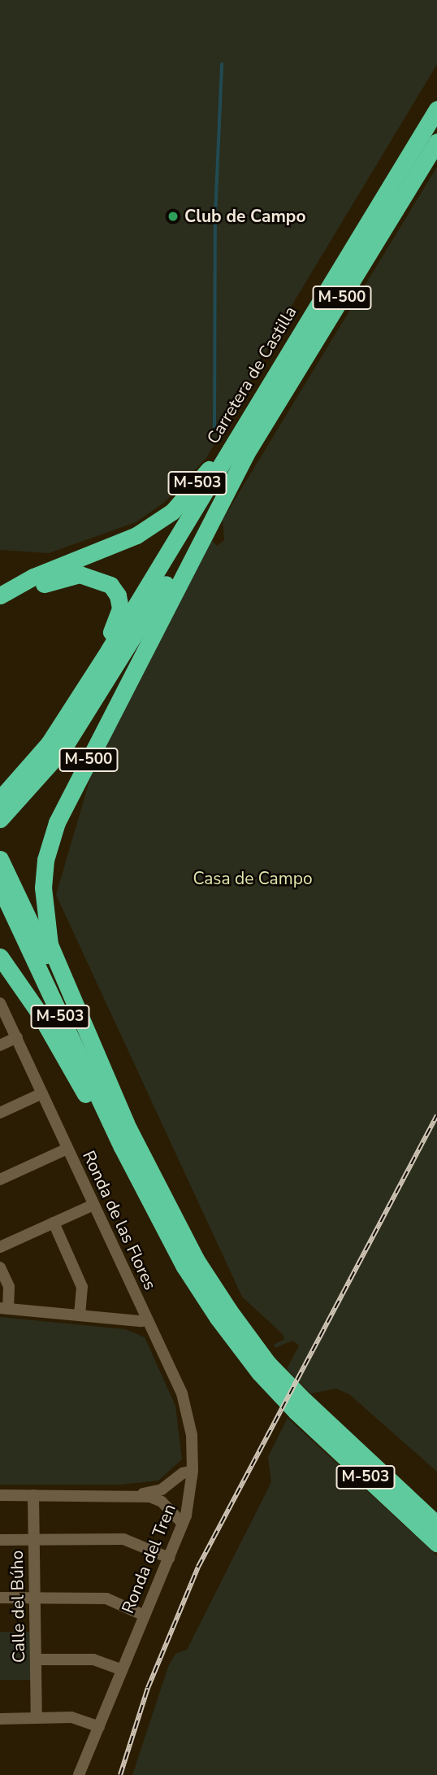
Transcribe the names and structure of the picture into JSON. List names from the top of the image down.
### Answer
{
  "streets": {
    "highway": ["M-500", "Carretera de Castilla", "M-503"],
    "street": ["Ronda de las Flores", "Ronda del Tren", "Calle del Búho"]
  },
  "crossings": [
    ["M-500", "Carretera de Castilla"],
    ["M-500", "M-503"],
    ["Carretera de Castilla", "M-503"],
    ["Ronda de las Flores", "Ronda del Tren"]
  ],
  "parks": ["Casa de Campo"],
  "places": ["Club de Campo"]
}
